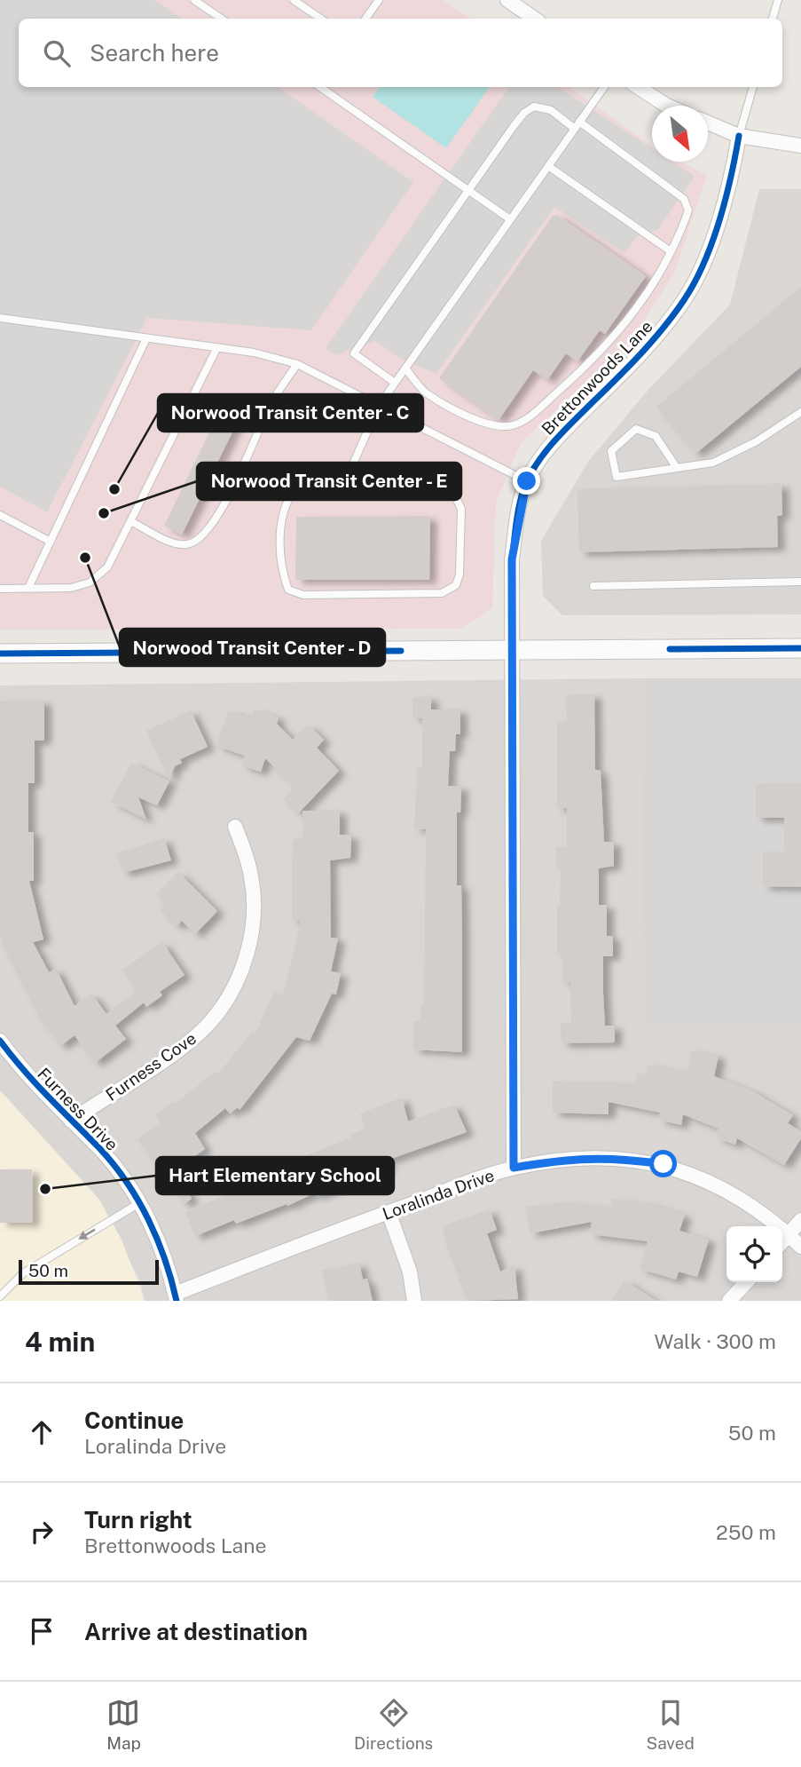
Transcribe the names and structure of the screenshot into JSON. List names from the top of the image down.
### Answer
{
  "streets": {
    "street": [
      "Brettonwoods Lane",
      "Furness Cove",
      "Furness Drive",
      "Loralinda Drive"
    ]
  },
  "crossings": [
    ["Brettonwoods Lane", "Loralinda Drive"],
    ["Furness Cove", "Furness Drive"],
    ["Furness Drive", "Loralinda Drive"]
  ],
  "places": [
    "Norwood Transit Center - C",
    "Norwood Transit Center - E",
    "Norwood Transit Center - D",
    "Hart Elementary School"
  ],
  "scale_bar": "50 m",
  "north": "bottom right",
  "page": {
    "search": "Search here",
    "scale": "50 m",
    "heading": ["4 min", "Walk · 300 m"],
    "list": [
      ["Continue", "Loralinda Drive", "50 m"],
      ["Turn right", "Brettonwoods Lane", "250 m"],
      "Arrive at destination"
    ],
    "nav": ["Map", "Directions", "Saved"]
  }
}
